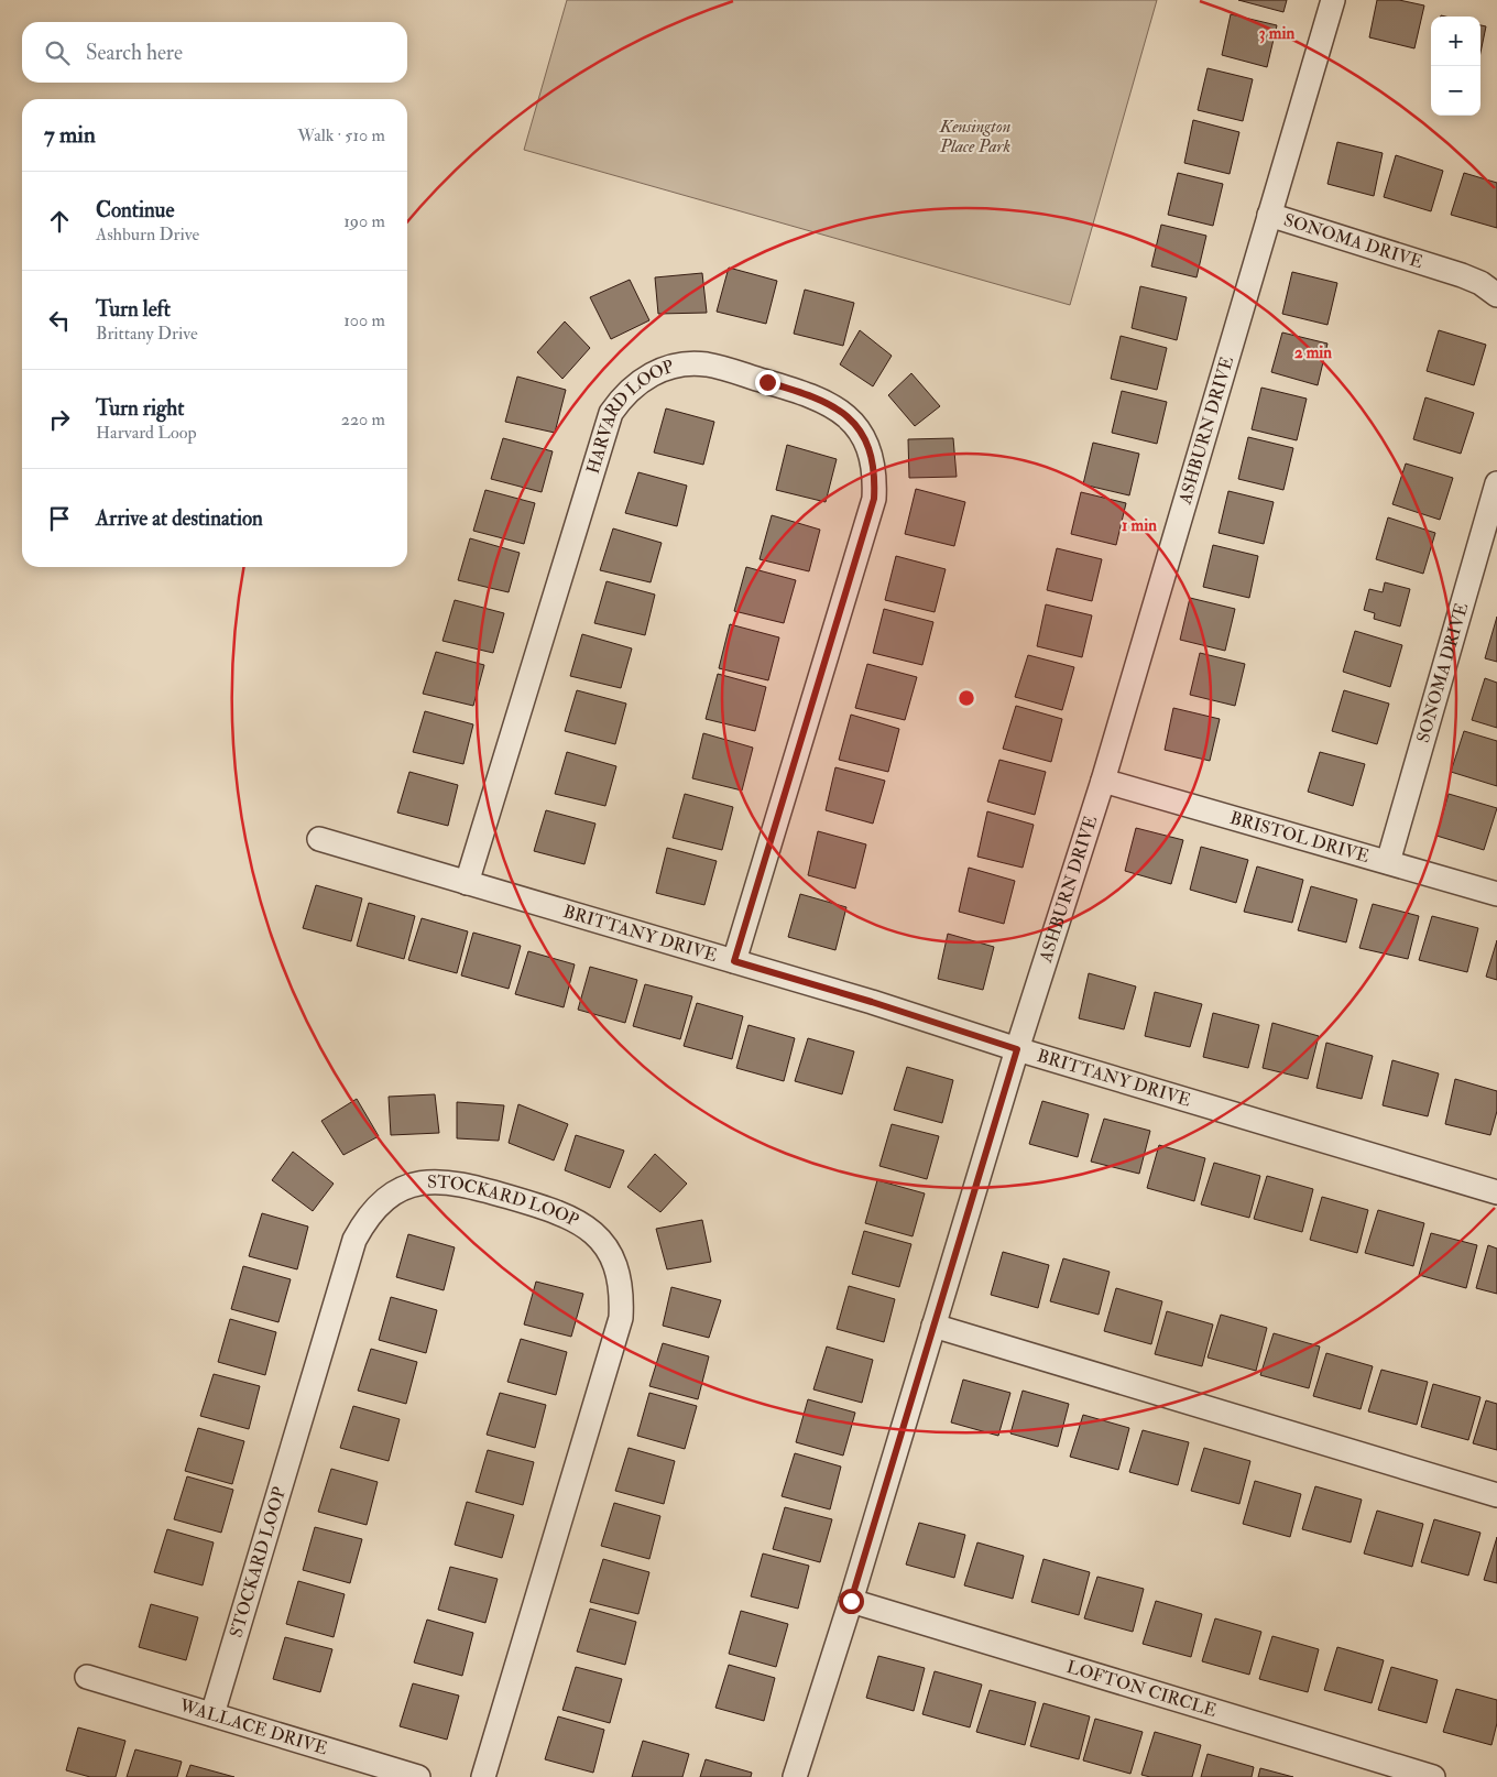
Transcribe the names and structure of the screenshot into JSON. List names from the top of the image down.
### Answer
{
  "streets": {
    "street": [
      "SONOMA DRIVE",
      "HARVARD LOOP",
      "ASHBURN DRIVE",
      "BRISTOL DRIVE",
      "BRITTANY DRIVE",
      "STOCKARD LOOP",
      "LOFTON CIRCLE",
      "WALLACE DRIVE"
    ]
  },
  "crossings": [
    ["SONOMA DRIVE", "ASHBURN DRIVE"],
    ["SONOMA DRIVE", "BRISTOL DRIVE"],
    ["HARVARD LOOP", "BRITTANY DRIVE"],
    ["ASHBURN DRIVE", "BRISTOL DRIVE"],
    ["ASHBURN DRIVE", "BRITTANY DRIVE"],
    ["ASHBURN DRIVE", "LOFTON CIRCLE"],
    ["STOCKARD LOOP", "WALLACE DRIVE"]
  ],
  "parks": ["Kensington Place Park"],
  "page": {
    "map_buttons": ["+", "−"],
    "search": "Search here",
    "heading": ["7 min", "Walk · 510 m"],
    "list": [
      ["Continue", "Ashburn Drive", "190 m"],
      ["Turn left", "Brittany Drive", "100 m"],
      ["Turn right", "Harvard Loop", "220 m"],
      "Arrive at destination"
    ]
  },
  "rings": ["3 min", "2 min", "1 min"]
}
